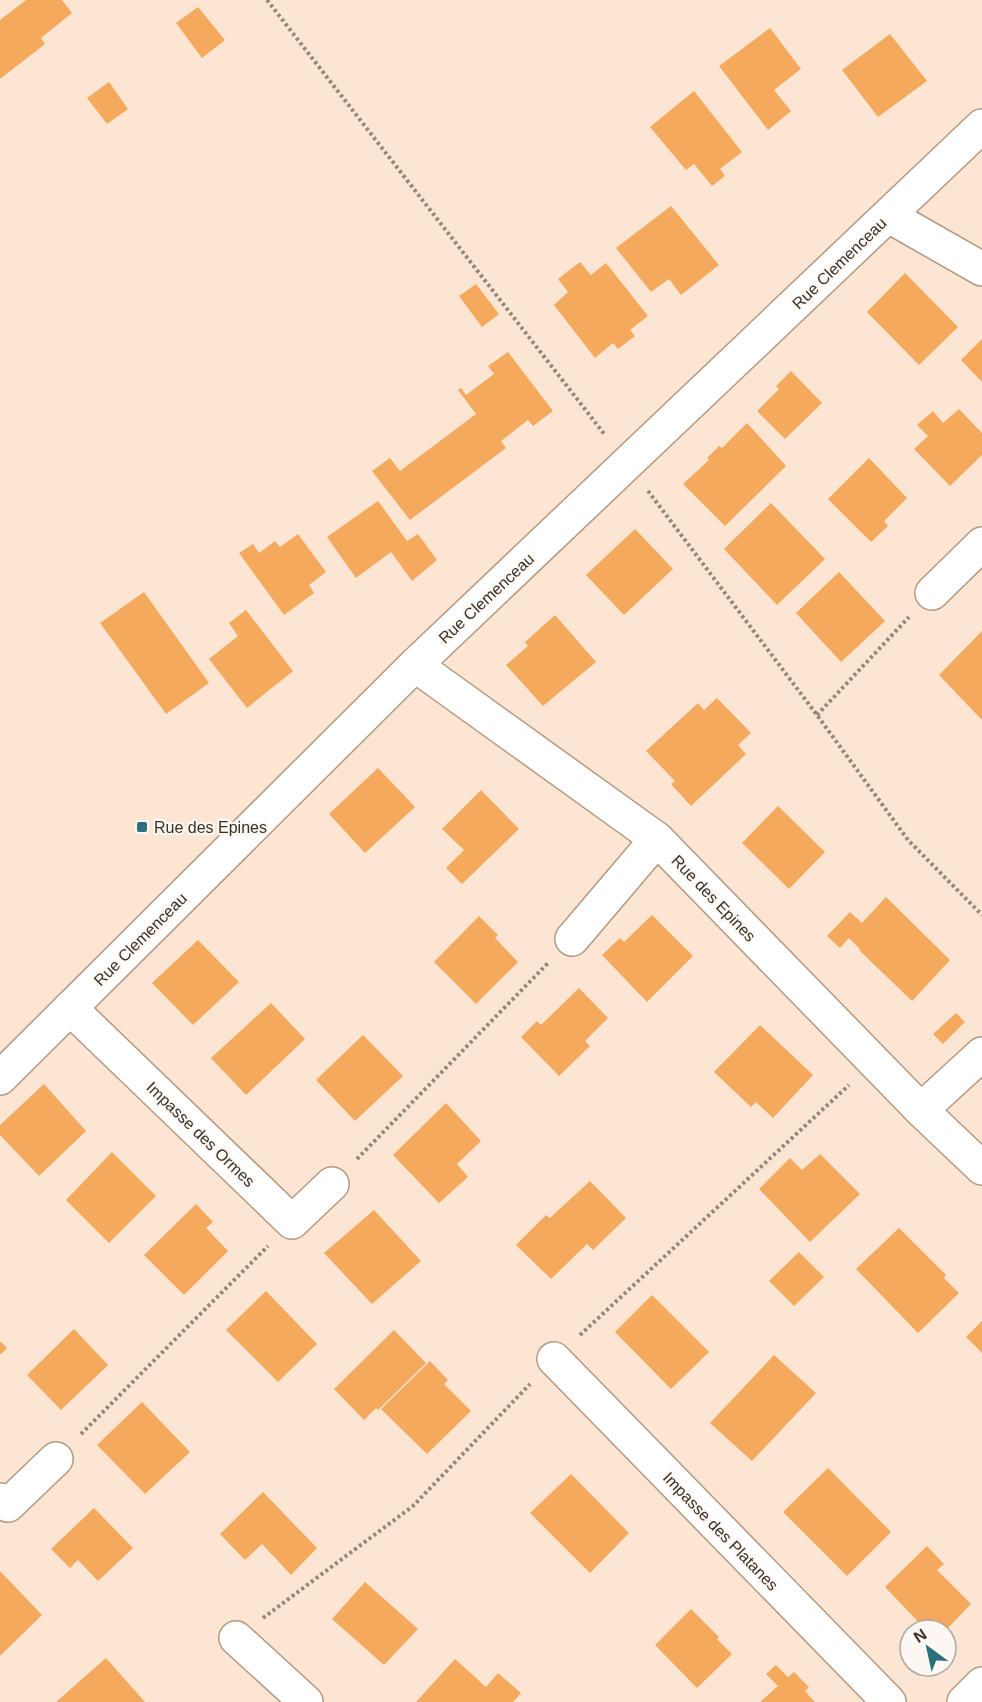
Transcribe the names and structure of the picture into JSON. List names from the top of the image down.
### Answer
{
  "streets": {
    "street": [
      "Rue Clemenceau",
      "Rue des Epines",
      "Impasse des Ormes",
      "Impasse des Platanes"
    ]
  },
  "crossings": [
    ["Rue Clemenceau", "Rue des Epines"],
    ["Rue Clemenceau", "Impasse des Ormes"]
  ],
  "places": {
    "transit": ["Rue des Epines"]
  },
  "north": "top left"
}
